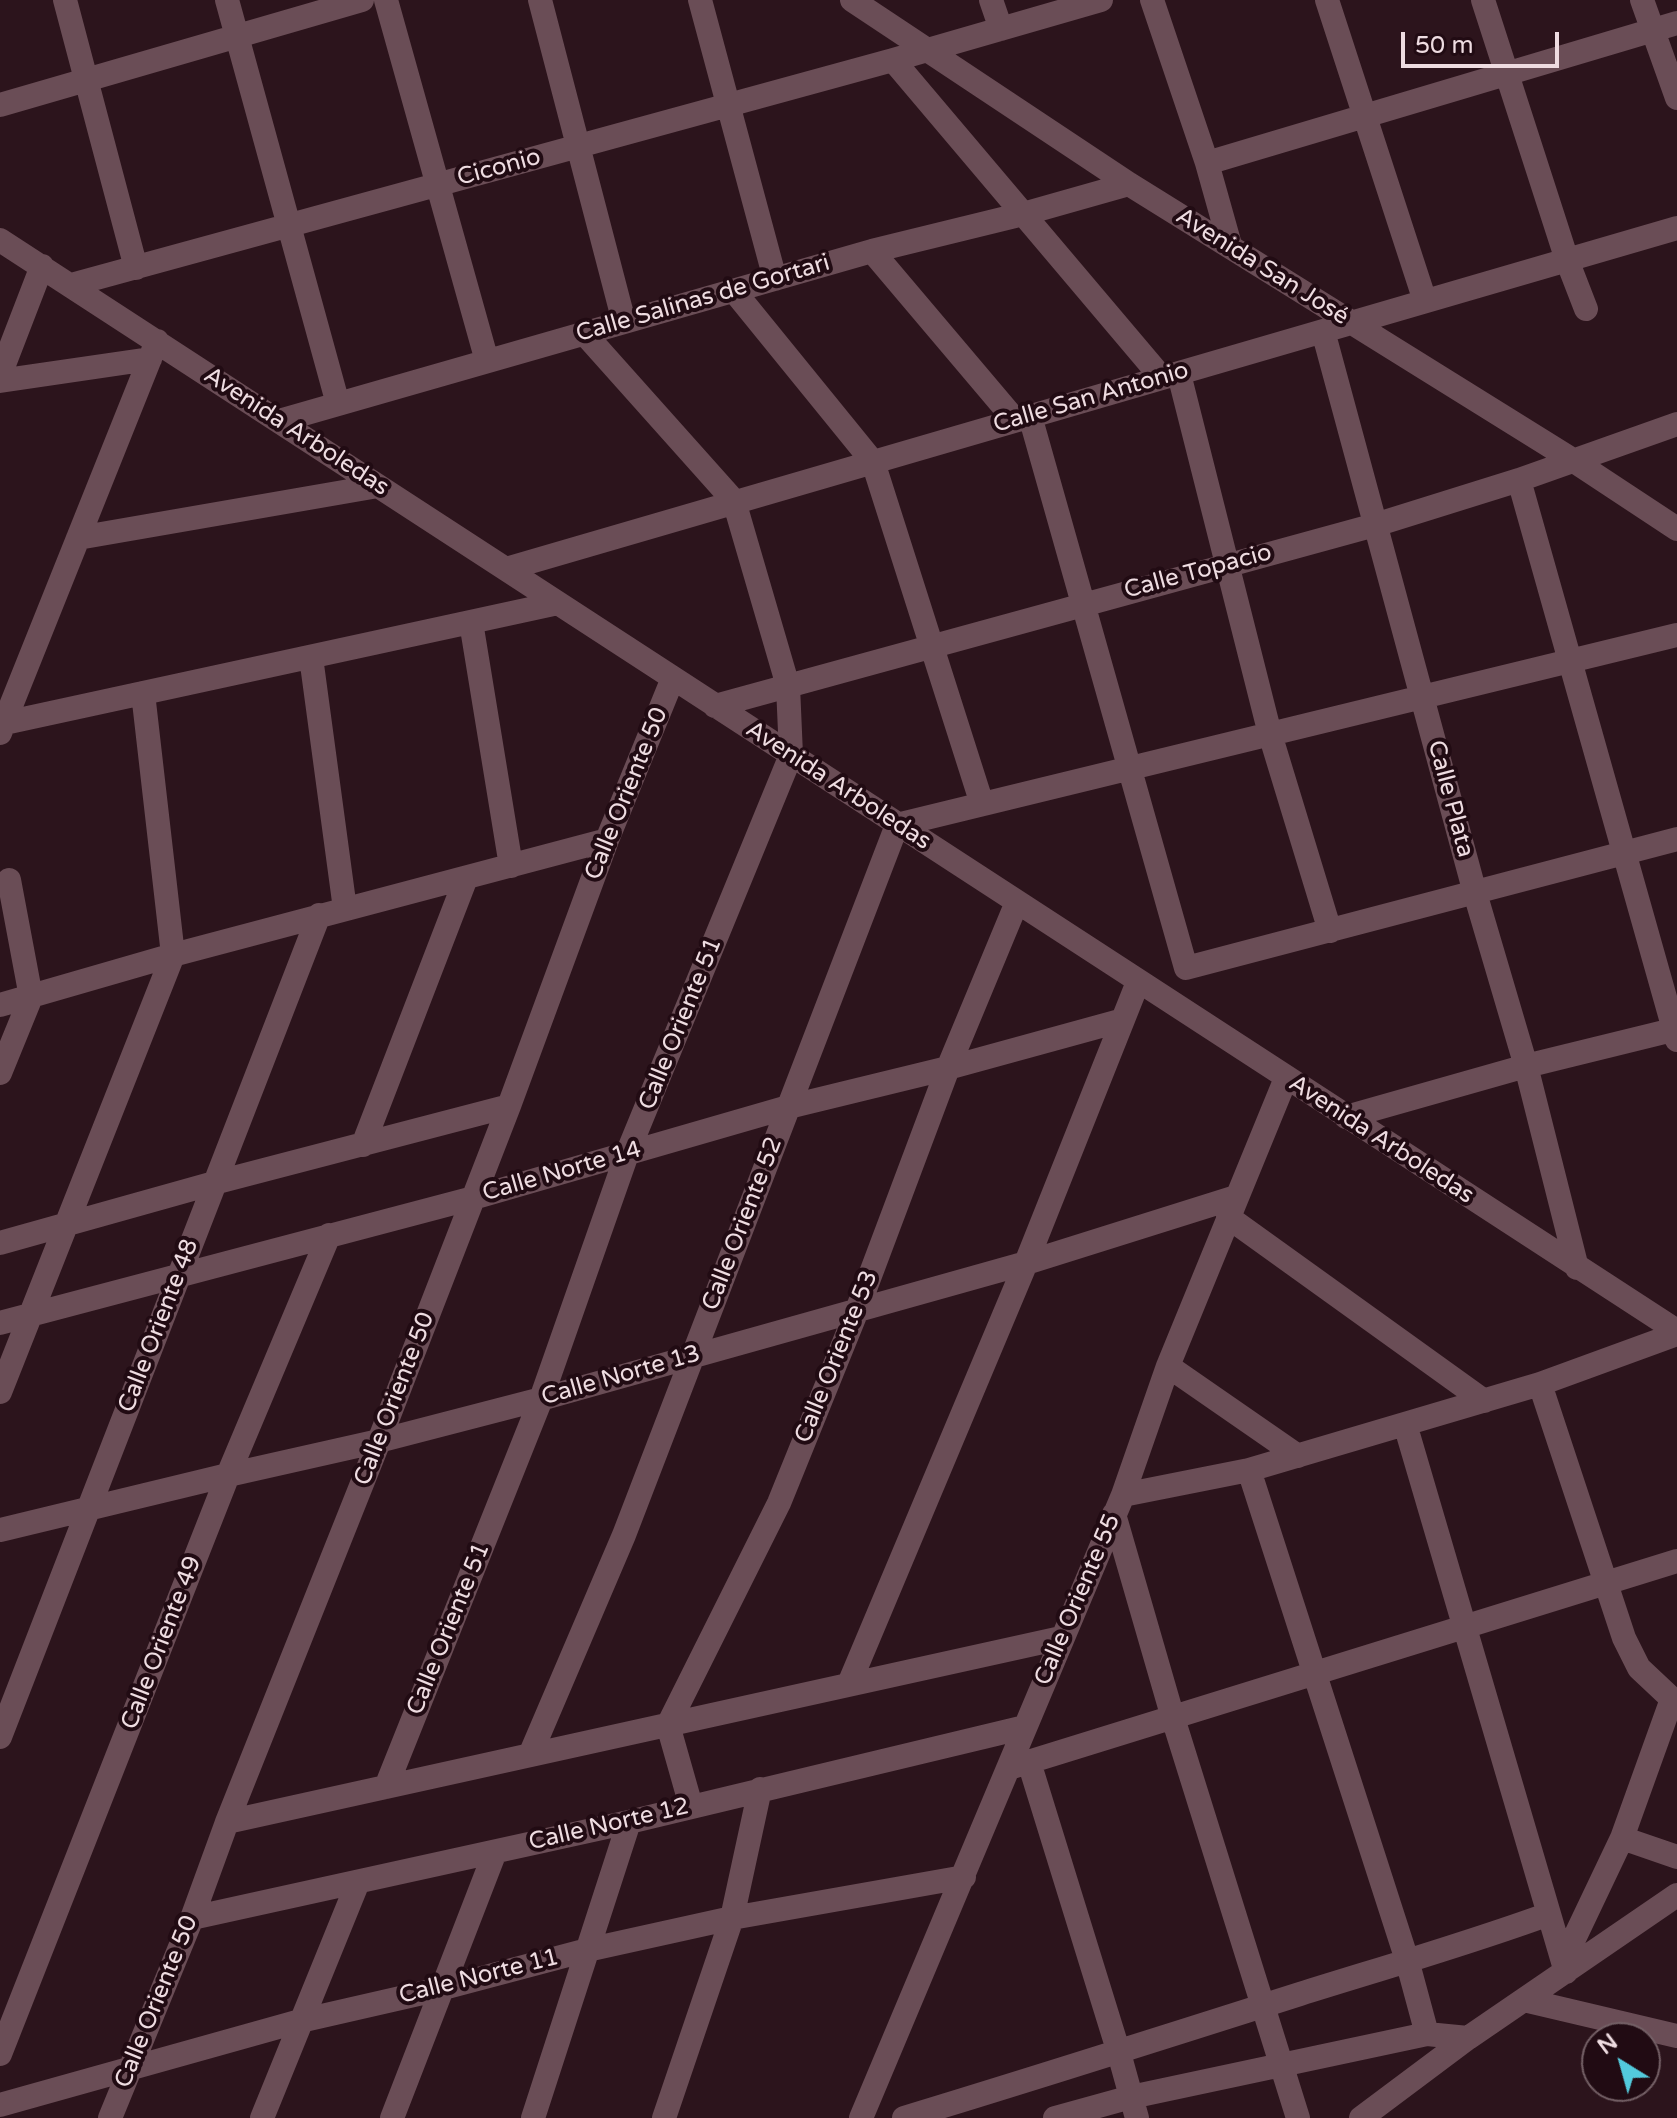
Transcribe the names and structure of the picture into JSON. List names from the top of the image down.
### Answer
{
  "streets": {
    "street": [
      "Ciconio",
      "Avenida San José",
      "Calle Salinas de Gortari",
      "Calle San Antonio",
      "Avenida Arboledas",
      "Calle Topacio",
      "Calle Oriente 50",
      "Calle Plata",
      "Calle Oriente 51",
      "Calle Norte 14",
      "Calle Oriente 52",
      "Calle Oriente 48",
      "Calle Oriente 53",
      "Calle Norte 13",
      "Calle Oriente 55",
      "Calle Oriente 49",
      "Calle Norte 12",
      "Calle Norte 11"
    ]
  },
  "crossings": [
    ["Ciconio", "Avenida San José"],
    ["Ciconio", "Avenida Arboledas"],
    ["Avenida San José", "Calle Salinas de Gortari"],
    ["Avenida San José", "Calle San Antonio"],
    ["Avenida San José", "Calle Topacio"],
    ["Calle Salinas de Gortari", "Avenida Arboledas"],
    ["Calle San Antonio", "Avenida Arboledas"],
    ["Calle San Antonio", "Calle Plata"],
    ["Avenida Arboledas", "Calle Topacio"],
    ["Avenida Arboledas", "Calle Oriente 50"],
    ["Avenida Arboledas", "Calle Plata"],
    ["Avenida Arboledas", "Calle Oriente 51"],
    ["Avenida Arboledas", "Calle Oriente 52"],
    ["Avenida Arboledas", "Calle Oriente 53"],
    ["Avenida Arboledas", "Calle Oriente 55"],
    ["Calle Topacio", "Calle Plata"],
    ["Calle Oriente 50", "Calle Norte 14"],
    ["Calle Oriente 50", "Calle Norte 13"],
    ["Calle Oriente 50", "Calle Norte 12"],
    ["Calle Oriente 50", "Calle Norte 11"],
    ["Calle Oriente 51", "Calle Norte 14"],
    ["Calle Oriente 51", "Calle Norte 13"],
    ["Calle Norte 14", "Calle Oriente 52"],
    ["Calle Norte 14", "Calle Oriente 48"],
    ["Calle Norte 14", "Calle Oriente 53"],
    ["Calle Norte 14", "Calle Oriente 49"],
    ["Calle Oriente 52", "Calle Norte 13"],
    ["Calle Oriente 48", "Calle Norte 13"],
    ["Calle Oriente 53", "Calle Norte 13"],
    ["Calle Norte 13", "Calle Oriente 55"],
    ["Calle Norte 13", "Calle Oriente 49"],
    ["Calle Oriente 55", "Calle Norte 12"],
    ["Calle Oriente 55", "Calle Norte 11"]
  ],
  "scale_bar": "50 m",
  "north": "top left"
}
